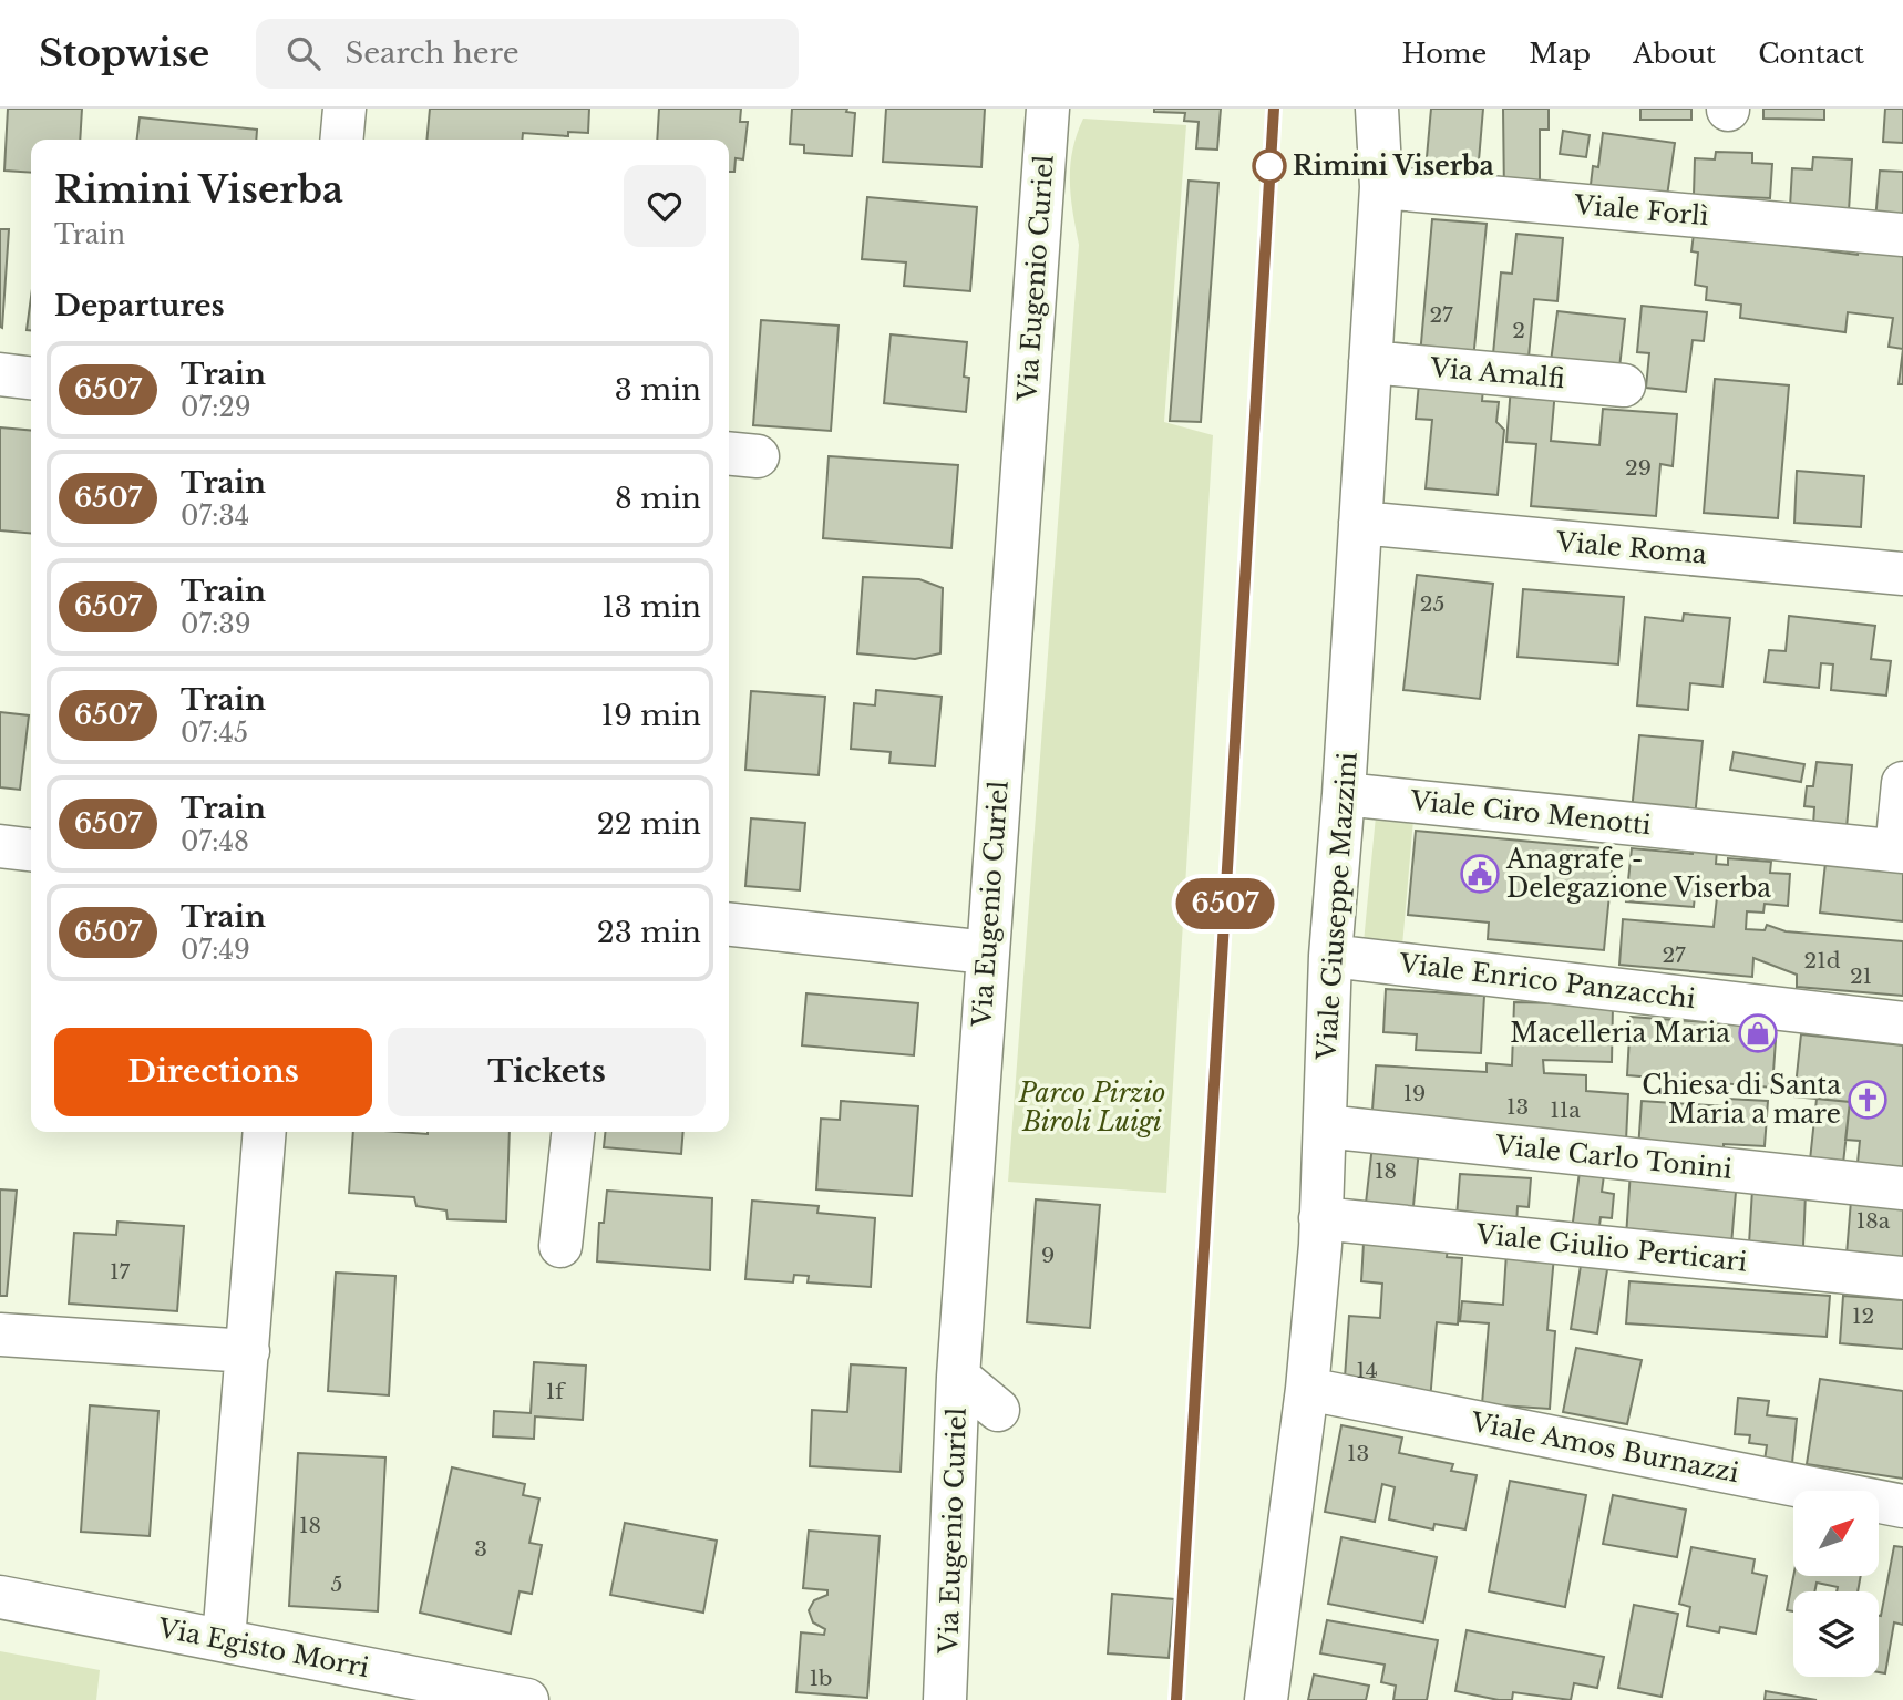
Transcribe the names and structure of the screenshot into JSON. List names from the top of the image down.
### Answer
{
  "streets": {
    "street": [
      "Viale Forlì",
      "Via Eugenio Curiel",
      "Via Amalfi",
      "Viale Roma",
      "Viale Ciro Menotti",
      "Viale Giuseppe Mazzini",
      "Viale Enrico Panzacchi",
      "Viale Carlo Tonini",
      "Viale Giulio Perticari",
      "Viale Amos Burnazzi",
      "Via Egisto Morri"
    ]
  },
  "crossings": [
    ["Viale Forlì", "Viale Giuseppe Mazzini"],
    ["Via Amalfi", "Viale Giuseppe Mazzini"],
    ["Viale Roma", "Viale Giuseppe Mazzini"],
    ["Viale Ciro Menotti", "Viale Giuseppe Mazzini"],
    ["Viale Giuseppe Mazzini", "Viale Enrico Panzacchi"],
    ["Viale Giuseppe Mazzini", "Viale Carlo Tonini"],
    ["Viale Giuseppe Mazzini", "Viale Giulio Perticari"],
    ["Viale Giuseppe Mazzini", "Viale Amos Burnazzi"]
  ],
  "parks": ["Parco Pirzio Biroli Luigi"],
  "places": {
    "other": ["Rimini Viserba"],
    "public building": ["Anagrafe - Delegazione Viserba"],
    "shop": ["Macelleria Maria"],
    "church": ["Chiesa di Santa Maria a mare"]
  },
  "house_numbers": [
    "27",
    "2",
    "29",
    "25",
    "27",
    "21d",
    "21",
    "19",
    "13",
    "11a",
    "18",
    "18a",
    "9",
    "17",
    "12",
    "14",
    "1f",
    "13",
    "18",
    "3",
    "5",
    "1b"
  ],
  "north": "top right",
  "page": {
    "header": "Stopwise",
    "search": "Search here",
    "nav": [
      "Home",
      "Map",
      "About",
      "Contact"
    ],
    "on_map": "6507",
    "heading": [
      ["Rimini Viserba", "Train"],
      "Departures"
    ],
    "list": [
      {
        "mark": "6507",
        "name": "Train",
        "note": "07:29",
        "value": "3 min"
      },
      {
        "mark": "6507",
        "name": "Train",
        "note": "07:34",
        "value": "8 min"
      },
      {
        "mark": "6507",
        "name": "Train",
        "note": "07:39",
        "value": "13 min"
      },
      {
        "mark": "6507",
        "name": "Train",
        "note": "07:45",
        "value": "19 min"
      },
      {
        "mark": "6507",
        "name": "Train",
        "note": "07:48",
        "value": "22 min"
      },
      {
        "mark": "6507",
        "name": "Train",
        "note": "07:49",
        "value": "23 min"
      }
    ],
    "buttons": ["Directions", "Tickets"]
  }
}
